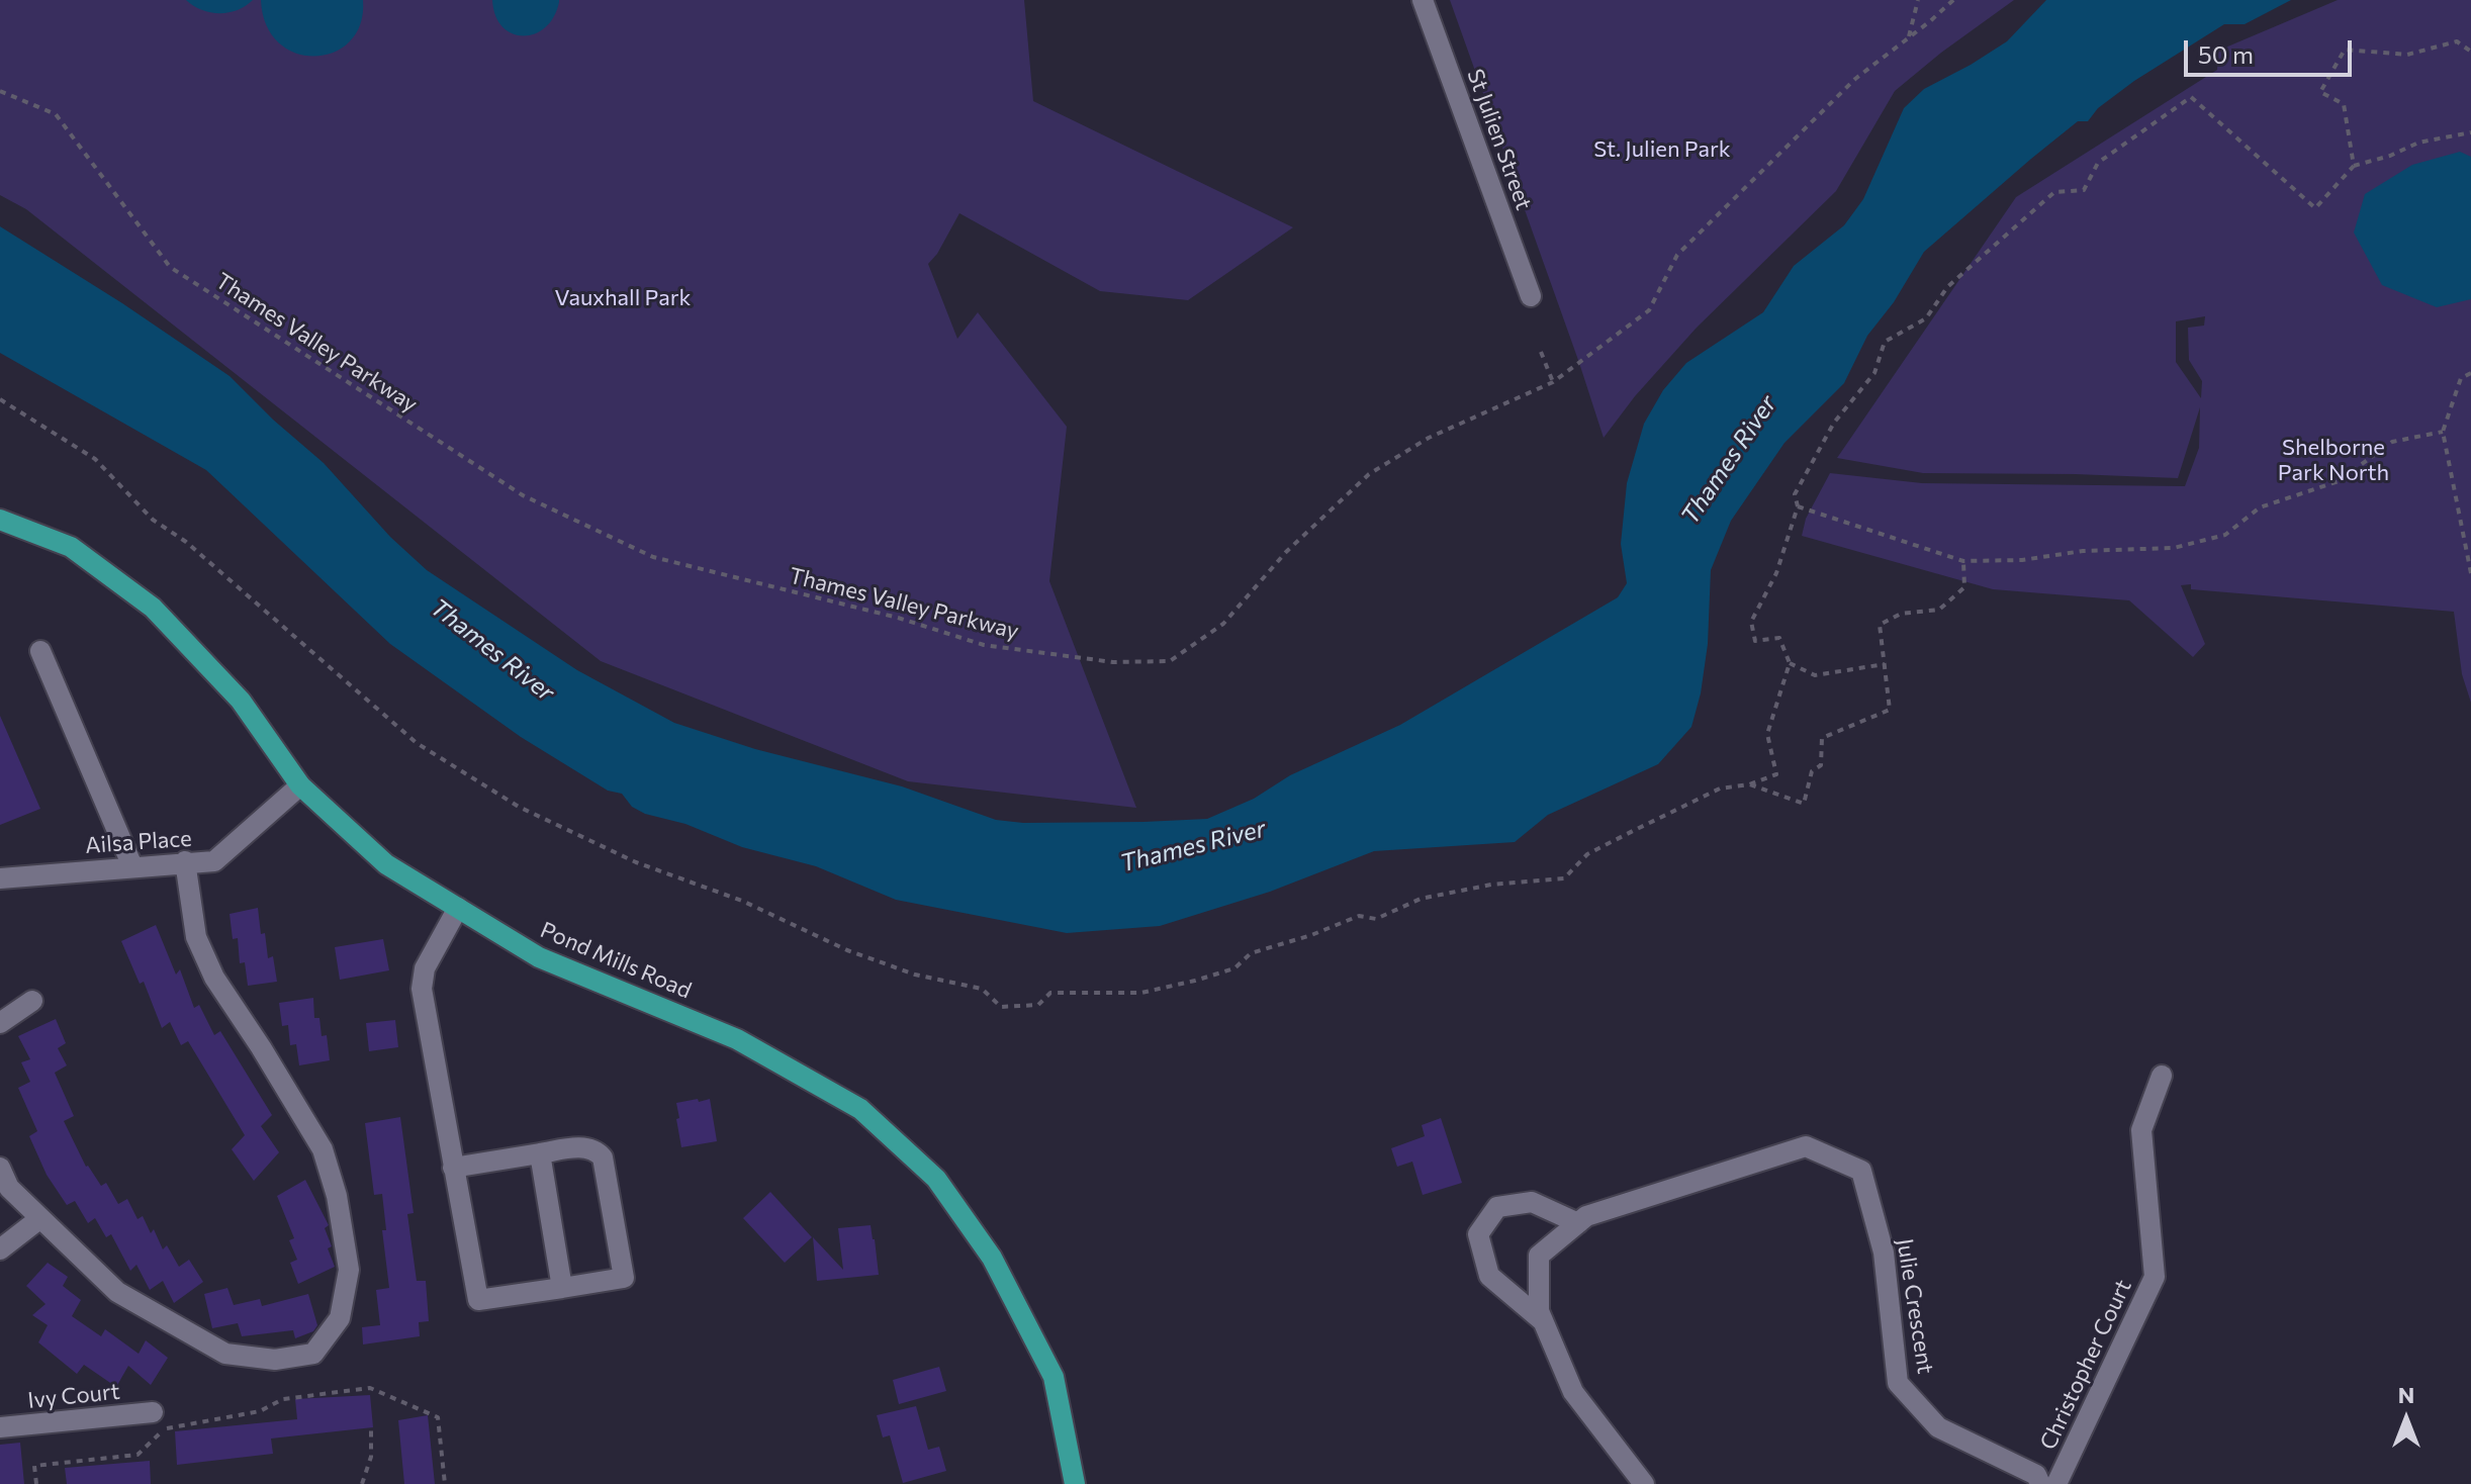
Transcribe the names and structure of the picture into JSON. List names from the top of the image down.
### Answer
{
  "streets": {
    "main road": ["Pond Mills Road"],
    "street": [
      "St Julien Street",
      "Ailsa Place",
      "Julie Crescent",
      "Christopher Court",
      "Ivy Court"
    ],
    "path": ["Thames Valley Parkway"]
  },
  "crossings": [
    ["Ailsa Place", "Pond Mills Road"]
  ],
  "water": ["Thames River"],
  "parks": ["St. Julien Park", "Vauxhall Park", "Shelborne Park North"],
  "scale_bar": "50 m",
  "north": "top"
}
